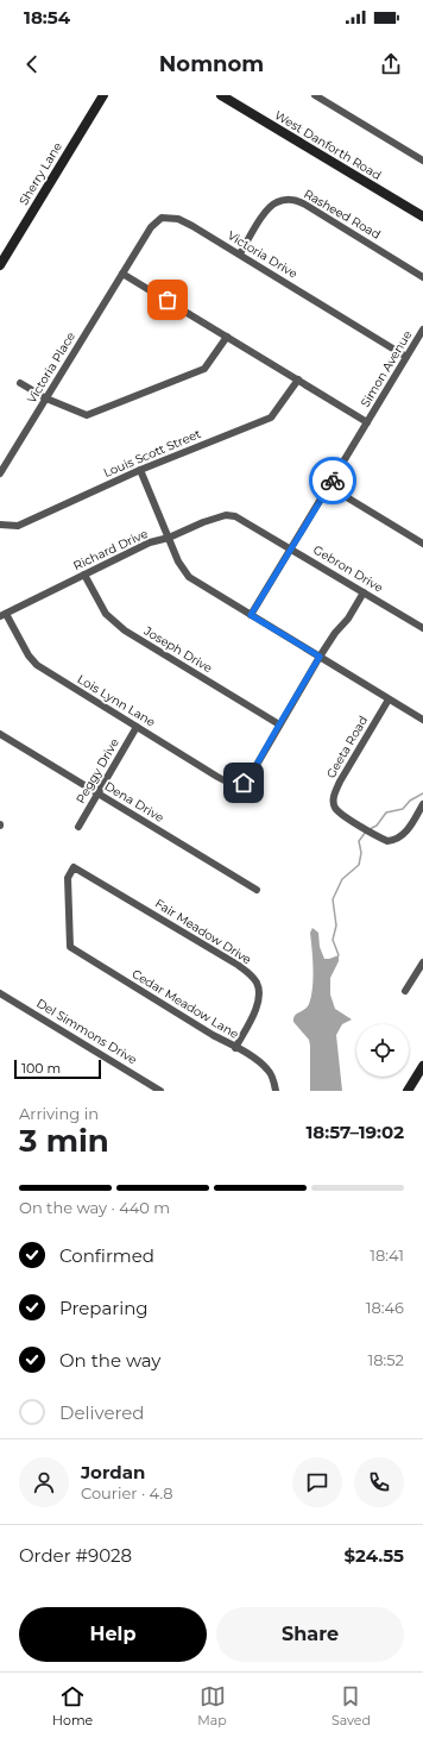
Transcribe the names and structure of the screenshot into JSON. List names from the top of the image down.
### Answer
{
  "streets": {
    "main road": ["West Danforth Road", "Sherry Lane"],
    "street": [
      "Rasheed Road",
      "Victoria Drive",
      "Victoria Place",
      "Simon Avenue",
      "Louis Scott Street",
      "Richard Drive",
      "Gebron Drive",
      "Joseph Drive",
      "Lois Lynn Lane",
      "Geeta Road",
      "Peggy Drive",
      "Dena Drive",
      "Fair Meadow Drive",
      "Cedar Meadow Lane",
      "Del Simmons Drive"
    ]
  },
  "crossings": [
    ["Rasheed Road", "Victoria Drive"],
    ["Victoria Drive", "Victoria Place"],
    ["Victoria Drive", "Simon Avenue"],
    ["Simon Avenue", "Gebron Drive"],
    ["Richard Drive", "Gebron Drive"],
    ["Richard Drive", "Joseph Drive"],
    ["Richard Drive", "Lois Lynn Lane"],
    ["Joseph Drive", "Lois Lynn Lane"],
    ["Lois Lynn Lane", "Peggy Drive"],
    ["Peggy Drive", "Dena Drive"],
    ["Fair Meadow Drive", "Cedar Meadow Lane"]
  ],
  "scale_bar": "100 m",
  "page": {
    "status": "18:54",
    "header": "Nomnom",
    "scale": "100 m",
    "heading": ["3 min", "Arriving in", "18:57–19:02"],
    "panel": [
      "Jordan",
      "Courier · 4.8",
      "Order #9028",
      "$24.55"
    ],
    "bar": "On the way · 440 m",
    "list": [
      ["Confirmed", "18:41"],
      ["Preparing", "18:46"],
      ["On the way", "18:52"],
      "Delivered"
    ],
    "buttons": ["Help", "Share"],
    "tabs": ["Home", "Map", "Saved"]
  }
}
